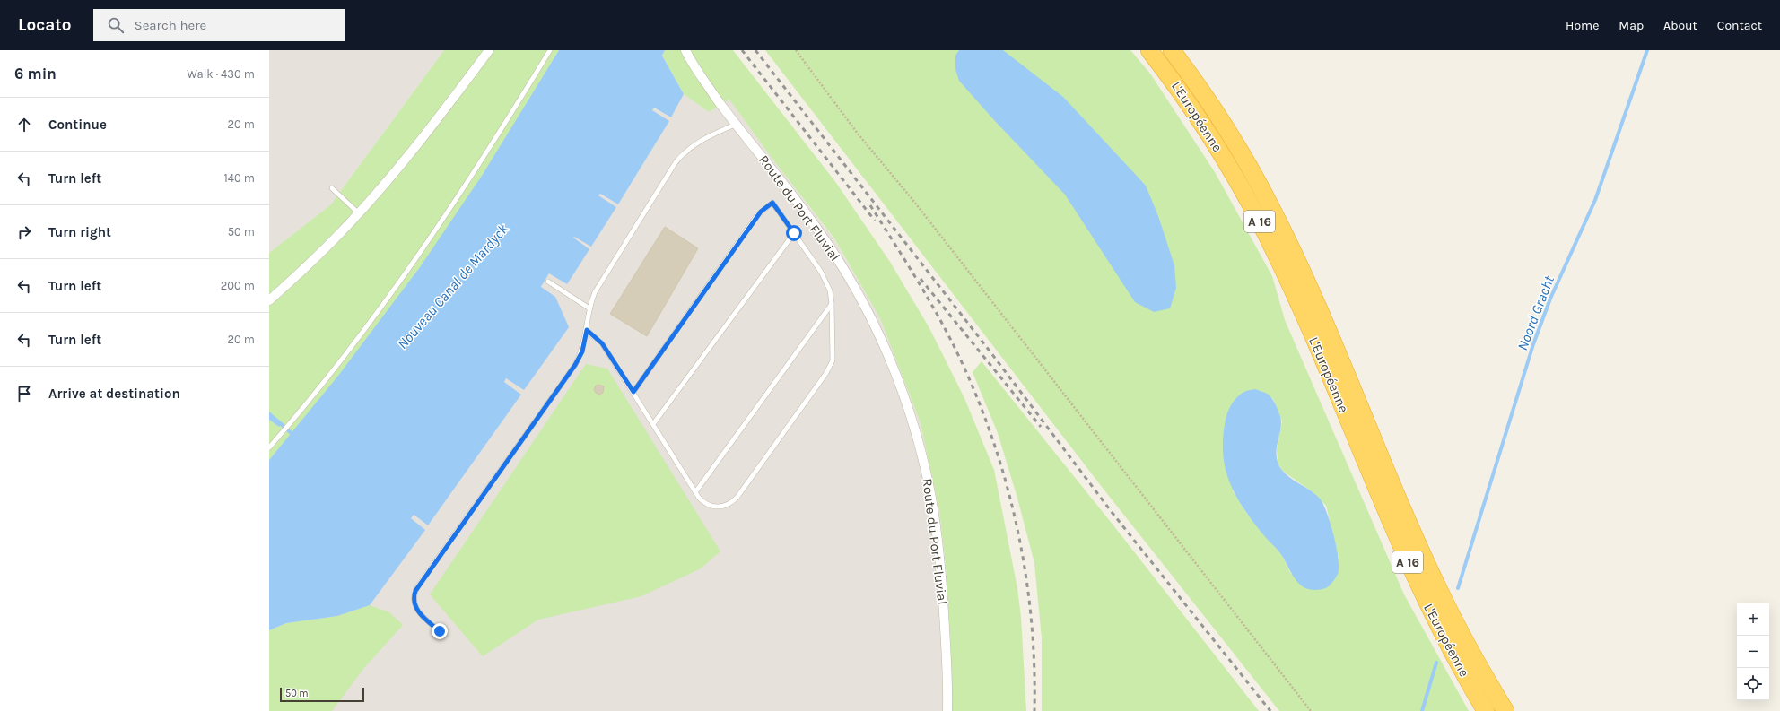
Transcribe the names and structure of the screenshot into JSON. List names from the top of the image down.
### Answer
{
  "streets": {
    "highway": ["L'Européenne", "A 16"],
    "street": ["Route du Port Fluvial"]
  },
  "water": ["Nouveau Canal de Mardyck", "Noord Gracht"],
  "scale_bar": "50 m",
  "page": {
    "header": "Locato",
    "search": "Search here",
    "nav": [
      "Home",
      "Map",
      "About",
      "Contact"
    ],
    "heading": ["6 min", "Walk · 430 m"],
    "list": [
      ["Continue", "20 m"],
      ["Turn left", "140 m"],
      ["Turn right", "50 m"],
      ["Turn left", "200 m"],
      ["Turn left", "20 m"],
      "Arrive at destination"
    ],
    "map_buttons": ["+", "−"],
    "scale": "50 m"
  }
}
